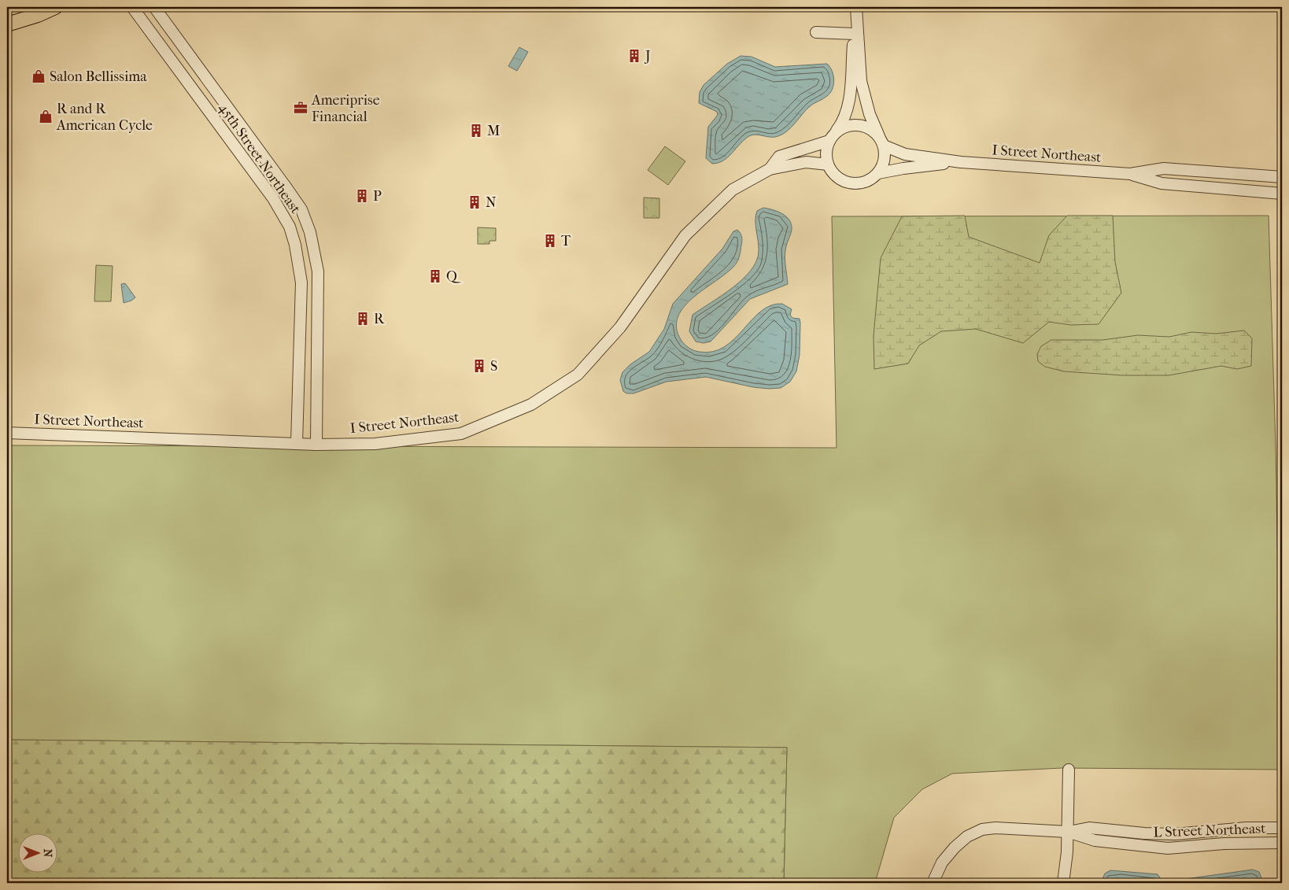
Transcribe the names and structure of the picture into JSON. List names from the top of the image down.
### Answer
{
  "streets": {
    "street": ["I Street Northeast", "45th Street Northeast", "L Street Northeast"]
  },
  "crossings": [
    ["I Street Northeast", "45th Street Northeast"]
  ],
  "places": {
    "building": [
      "J",
      "M",
      "P",
      "N",
      "T",
      "Q",
      "R",
      "S"
    ],
    "shop": ["Salon Bellissima", "R and R American Cycle"],
    "office": ["Ameriprise Financial"]
  },
  "north": "right"
}
